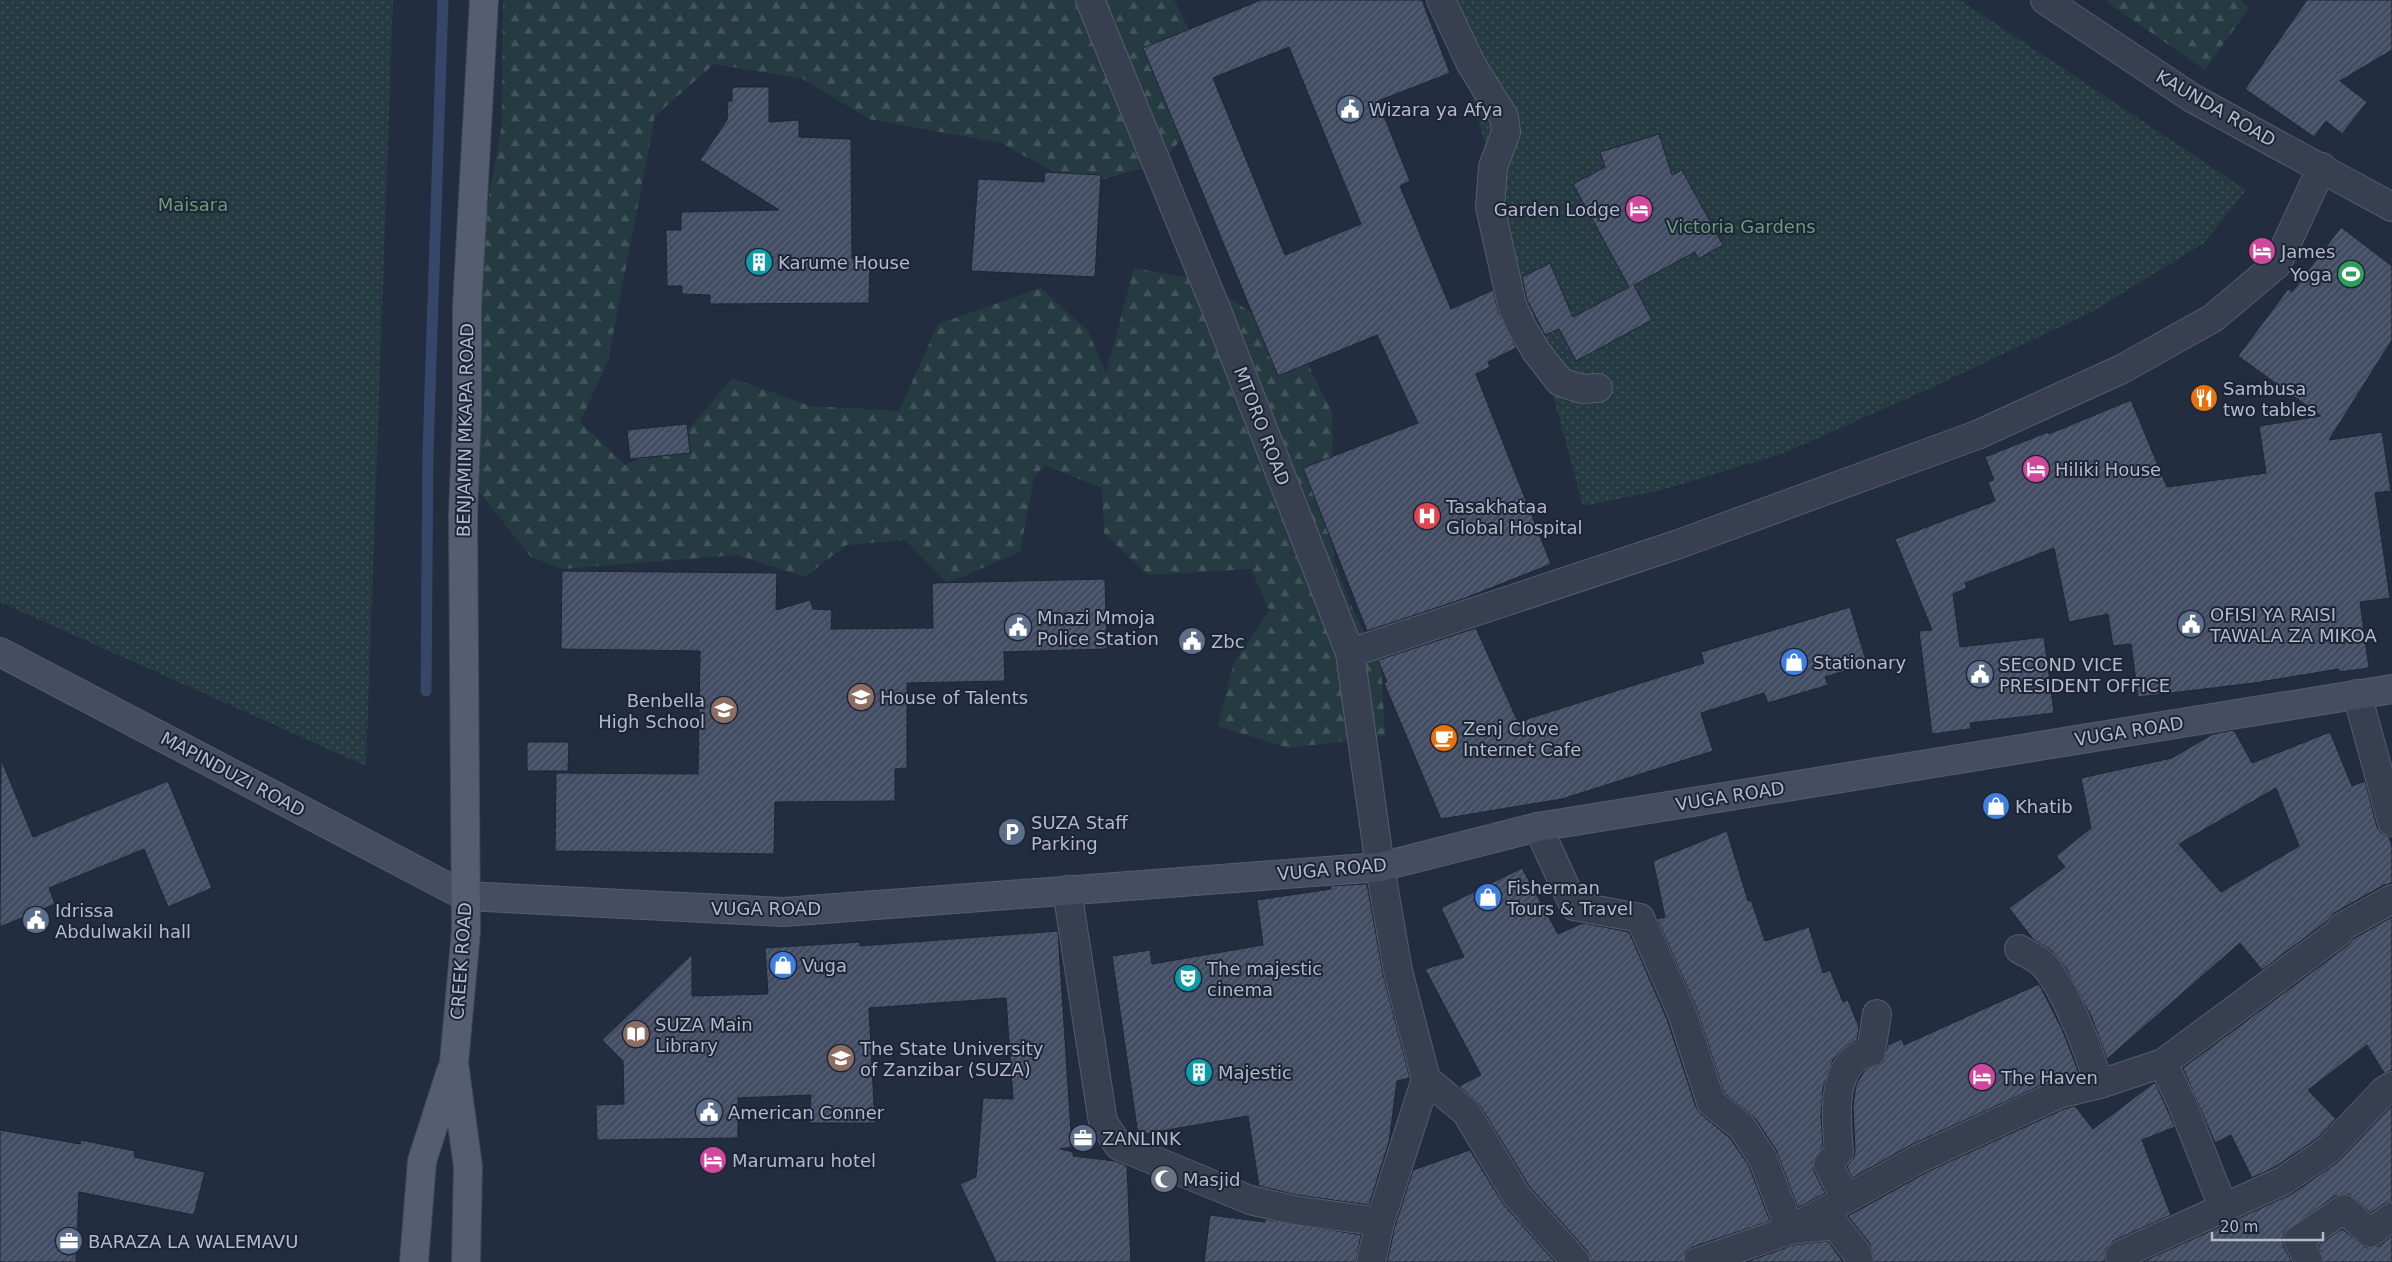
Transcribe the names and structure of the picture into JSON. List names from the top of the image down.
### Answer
{
  "streets": {
    "main road": [
      "BENJAMIN MKAPA ROAD",
      "VUGA ROAD",
      "MAPINDUZI ROAD",
      "CREEK ROAD"
    ],
    "street": ["KAUNDA ROAD", "MTORO ROAD"]
  },
  "crossings": [
    ["MTORO ROAD", "VUGA ROAD"],
    ["BENJAMIN MKAPA ROAD", "CREEK ROAD"],
    ["VUGA ROAD", "MAPINDUZI ROAD"],
    ["VUGA ROAD", "CREEK ROAD"],
    ["MAPINDUZI ROAD", "CREEK ROAD"]
  ],
  "parks": ["Maisara", "Victoria Gardens"],
  "places": {
    "public building": [
      "Wizara ya Afya",
      "OFISI YA RAISI TAWALA ZA MIKOA",
      "Mnazi Mmoja Police Station",
      "Zbc",
      "SECOND VICE PRESIDENT OFFICE",
      "Idrissa Abdulwakil hall",
      "American Conner"
    ],
    "hotel": [
      "Garden Lodge",
      "James",
      "Hiliki House",
      "The Haven",
      "Marumaru hotel"
    ],
    "building": ["Karume House", "Majestic"],
    "sports": ["Yoga"],
    "restaurant": ["Sambusa two tables"],
    "hospital": ["Tasakhataa Global Hospital"],
    "shop": [
      "Stationary",
      "Khatib",
      "Fisherman Tours & Travel",
      "Vuga"
    ],
    "school or university": ["House of Talents", "Benbella High School", "The State University of Zanzibar (SUZA)"],
    "cafe": ["Zenj Clove Internet Cafe"],
    "parking": ["SUZA Staff Parking"],
    "theatre": ["The majestic cinema"],
    "library": ["SUZA Main Library"],
    "office": ["ZANLINK", "BARAZA LA WALEMAVU"],
    "mosque": ["Masjid"]
  },
  "scale_bar": "20 m"
}
